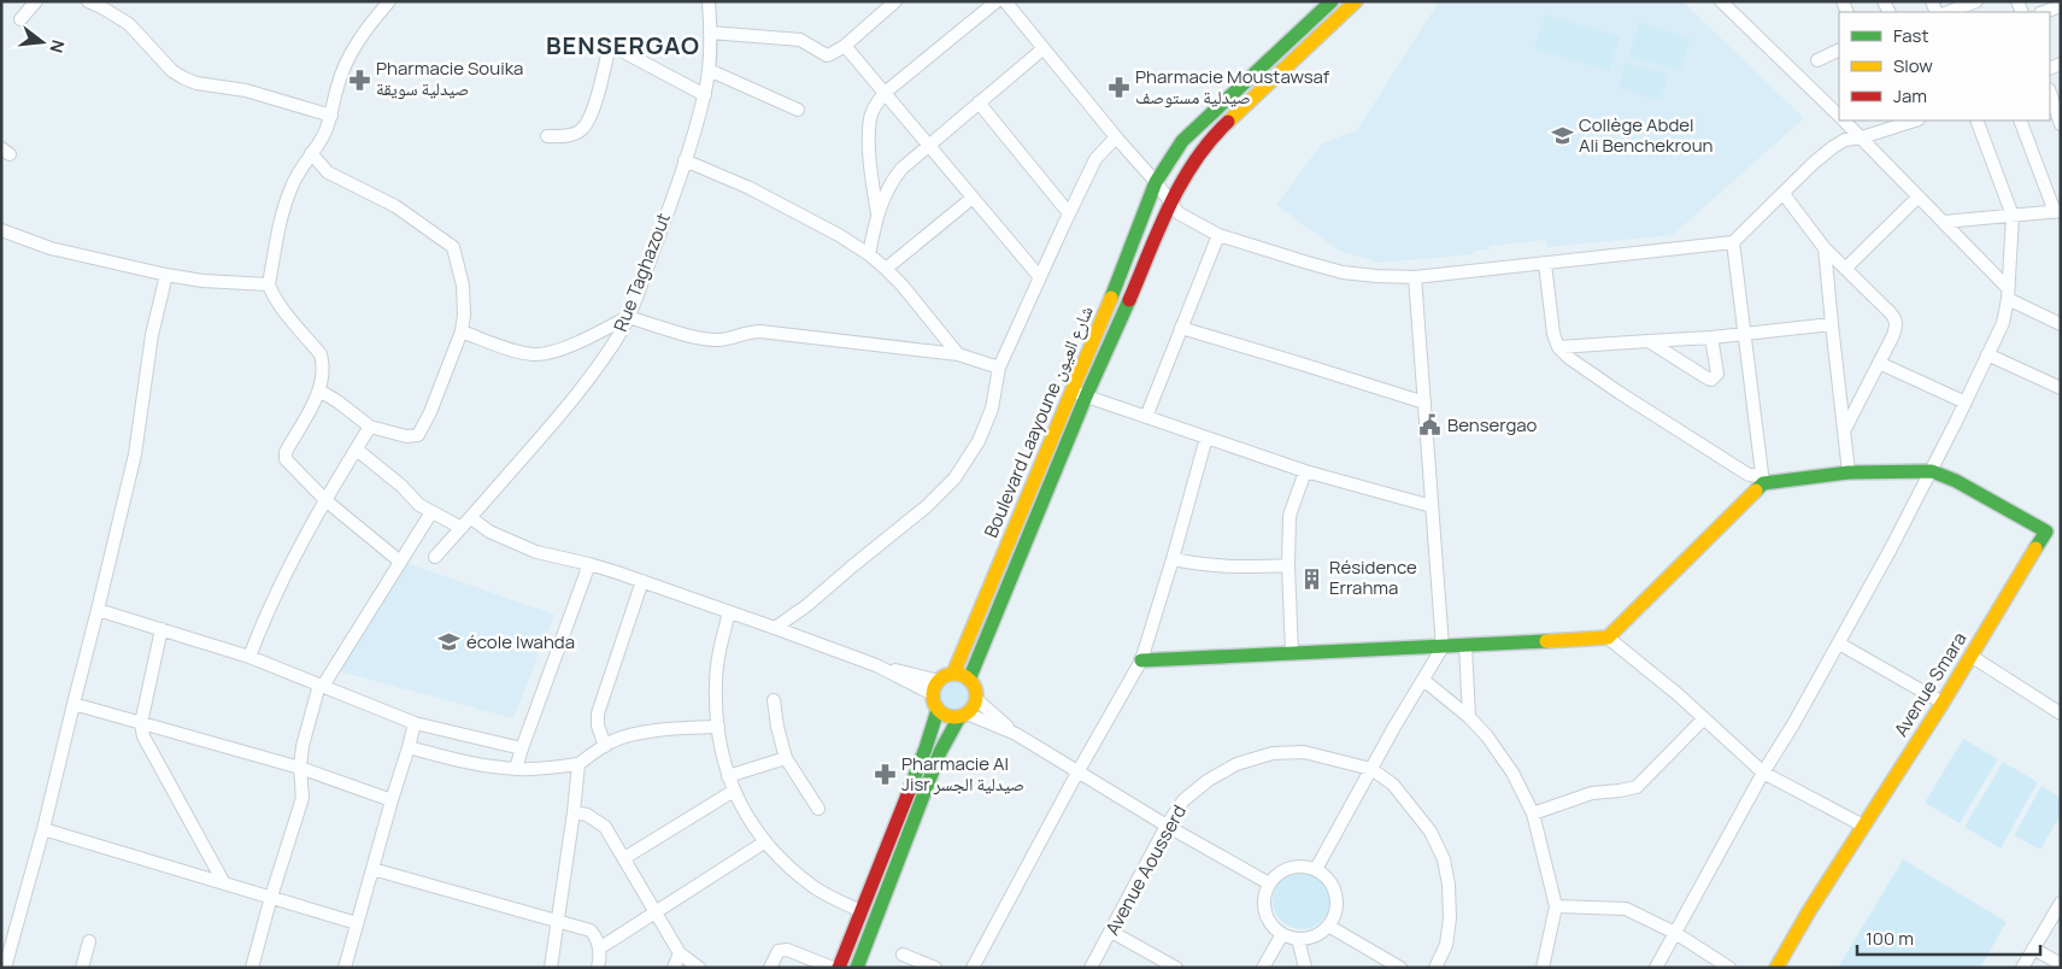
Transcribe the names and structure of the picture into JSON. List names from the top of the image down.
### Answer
{
  "streets": {
    "street": [
      "Rue Taghazout",
      "Boulevard Laayoune شارع العيون",
      "Avenue Smara",
      "Avenue Aousserd"
    ]
  },
  "districts": ["BENSERGAO"],
  "places": {
    "pharmacy": ["Pharmacie Souika صيدلية سويقة", "Pharmacie Moustawsaf صيدلية مستوصف", "Pharmacie Al Jisr صيدلية الجسر"],
    "school or university": ["Collège Abdel Ali Benchekroun", "école lwahda"],
    "public building": ["Bensergao"],
    "building": ["Résidence Errahma"]
  },
  "legend": ["Fast", "Slow", "Jam"],
  "scale_bar": "100 m",
  "north": "right"
}
